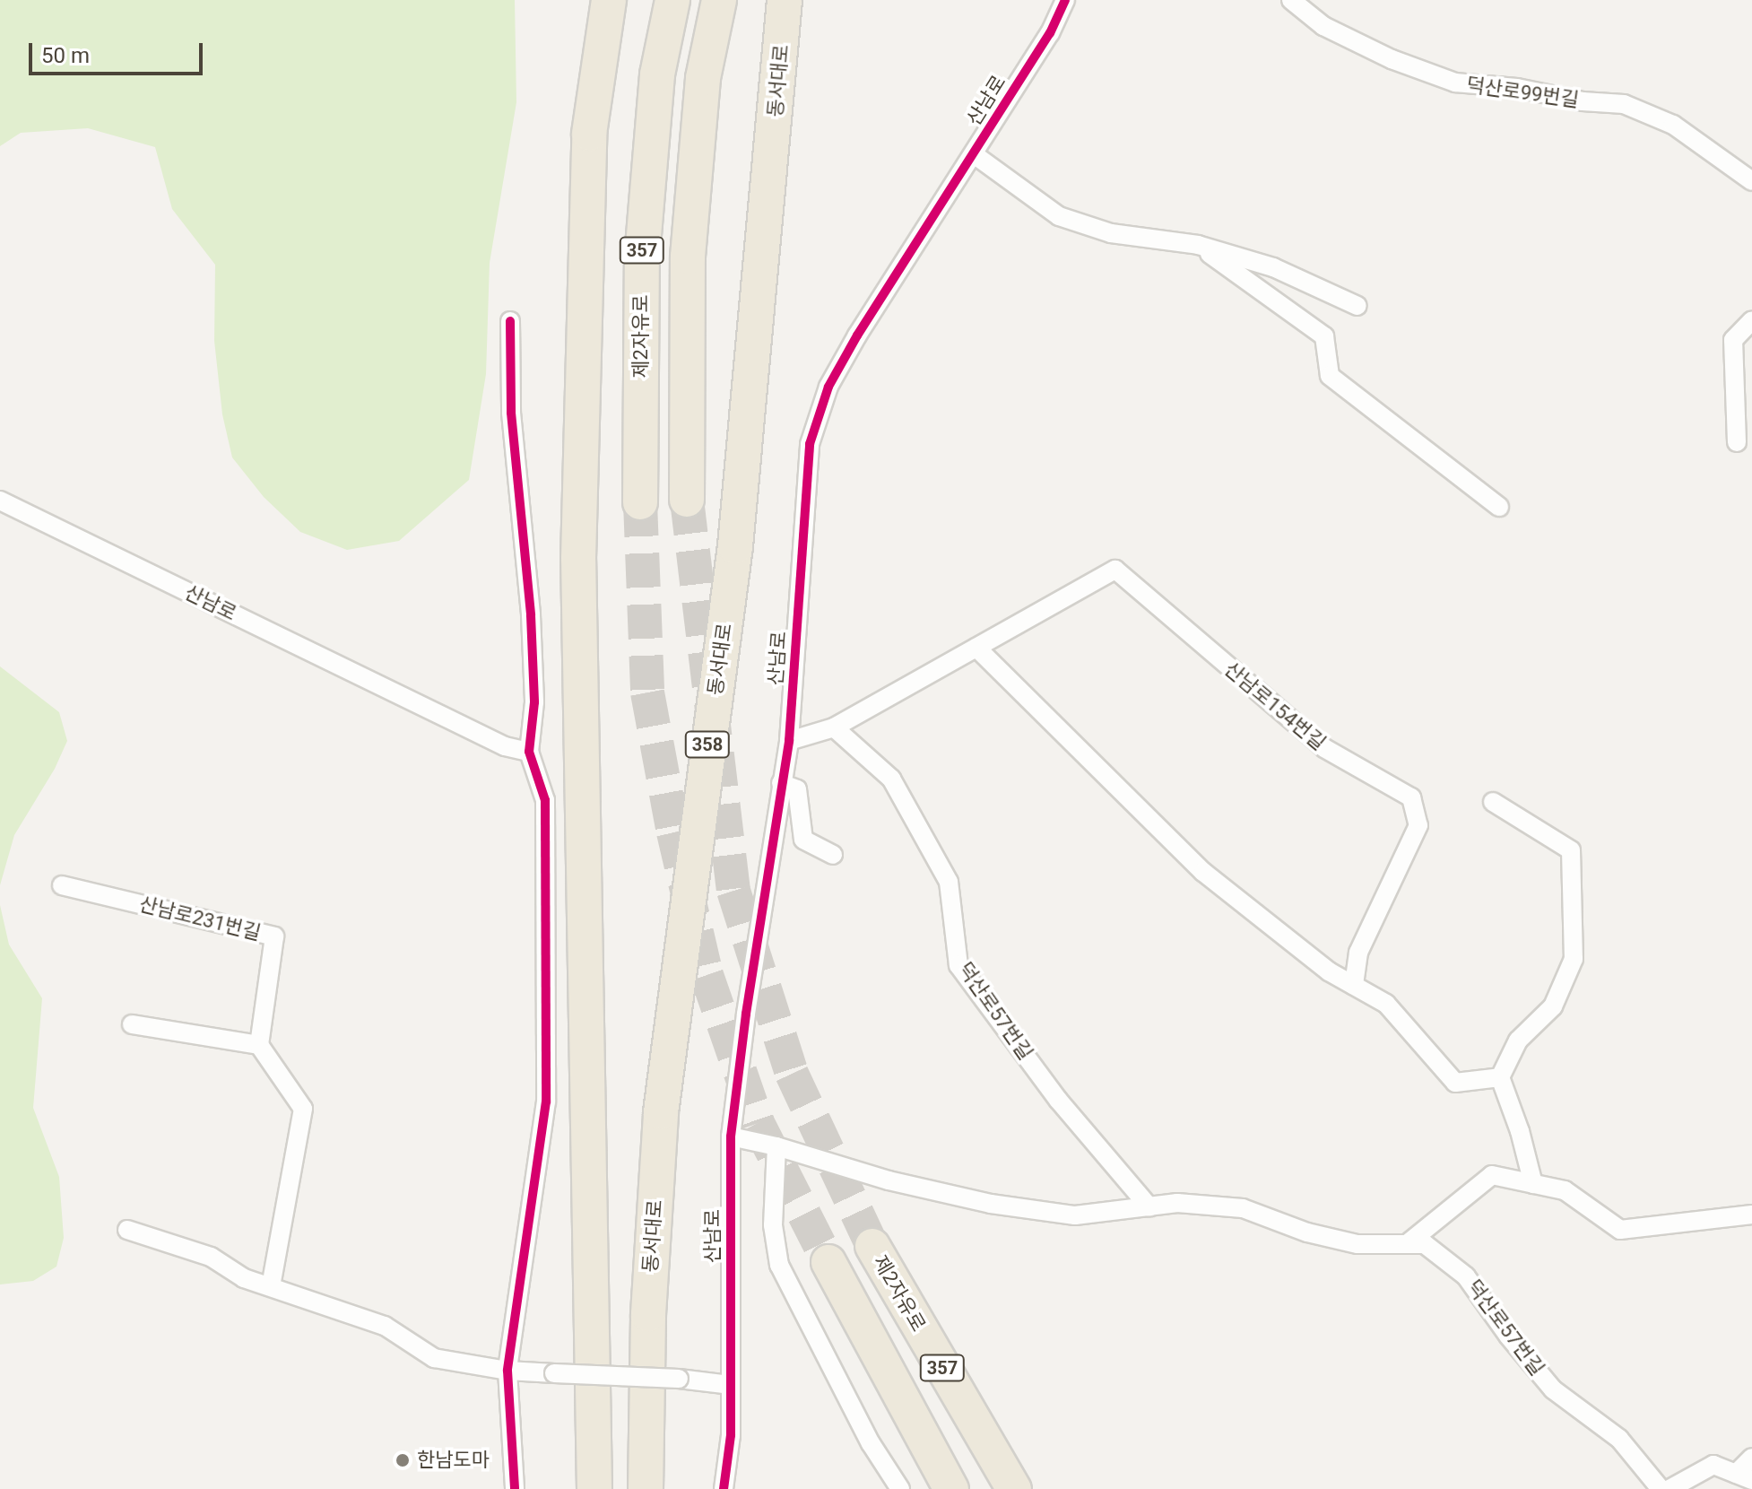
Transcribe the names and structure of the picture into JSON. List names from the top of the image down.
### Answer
{
  "streets": {
    "highway": [
      "동서대로",
      "357",
      "제2자유로",
      "358"
    ],
    "street": [
      "덕산로99번길",
      "산남로",
      "산남로154번길",
      "산남로231번길",
      "덕산로57번길"
    ]
  },
  "crossings": [
    ["산남로", "산남로154번길"],
    ["산남로", "덕산로57번길"],
    ["산남로154번길", "덕산로57번길"]
  ],
  "places": ["한남도마"],
  "scale_bar": "50 m"
}
